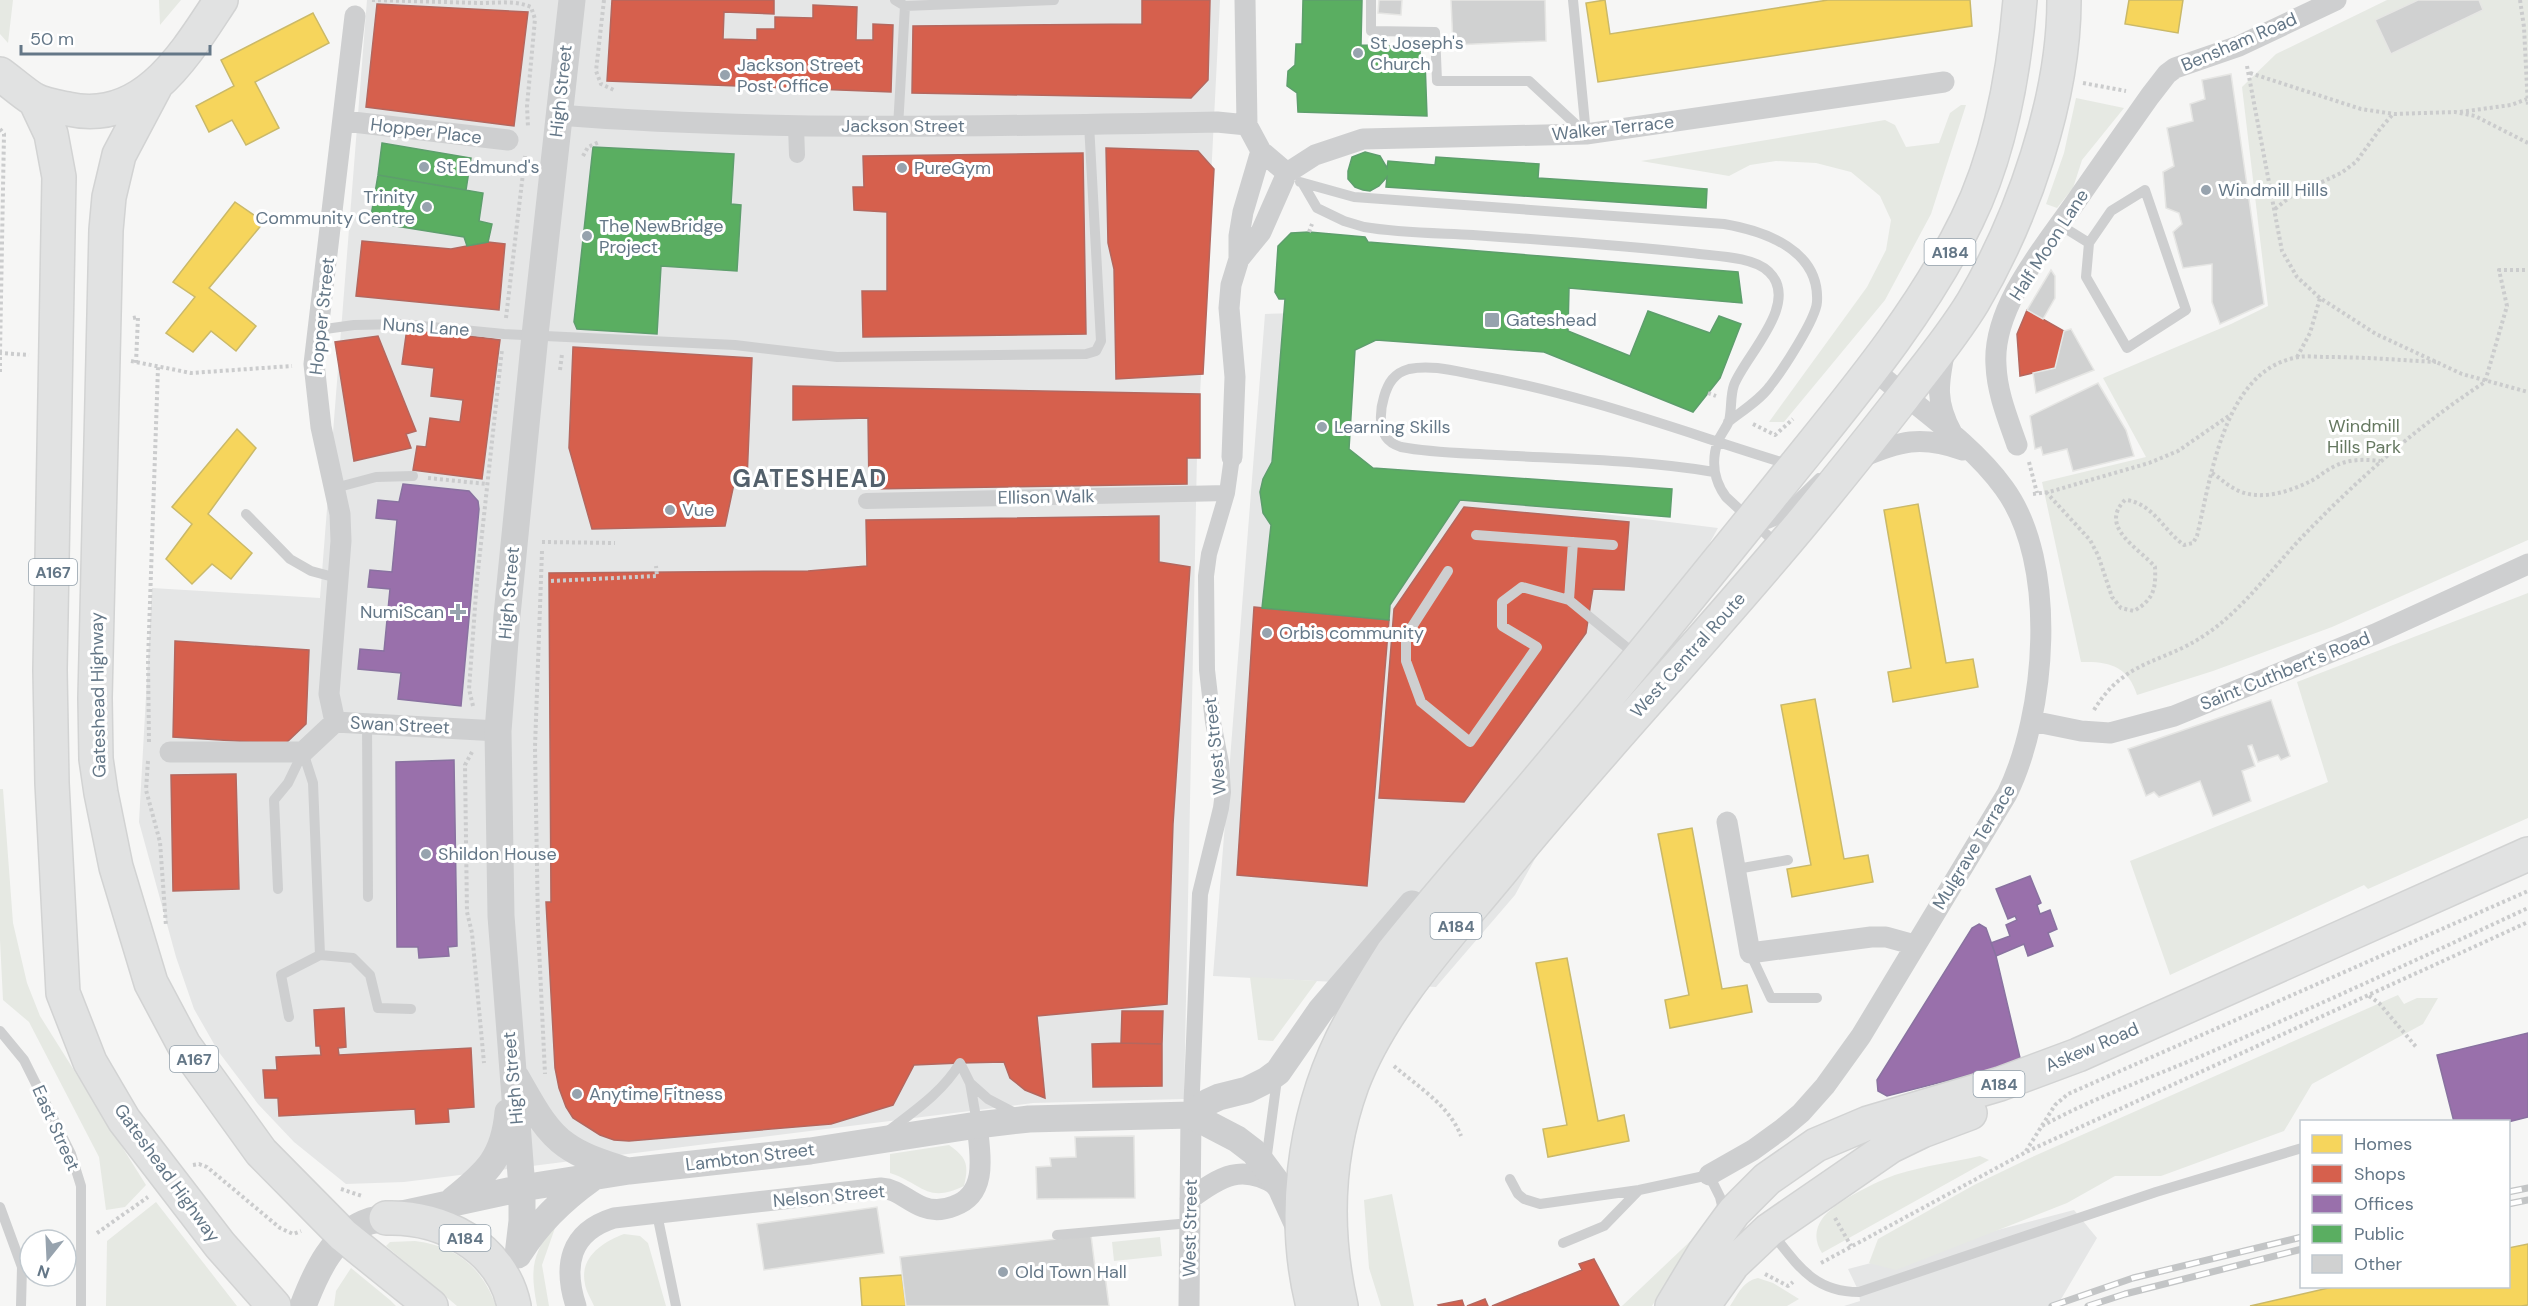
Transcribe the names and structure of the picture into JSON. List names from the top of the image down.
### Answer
{
  "streets": {
    "highway": [
      "A184",
      "A167",
      "West Central Route",
      "Gateshead Highway",
      "Askew Road"
    ],
    "street": [
      "Bensham Road",
      "High Street",
      "Jackson Street",
      "Walker Terrace",
      "Hopper Place",
      "Half Moon Lane",
      "Hopper Street",
      "Ellison Walk",
      "Saint Cuthbert's Road",
      "Swan Street",
      "West Street",
      "Mulgrave Terrace",
      "Lambton Street",
      "Nelson Street"
    ],
    "lane": ["Nuns Lane", "East Street"]
  },
  "crossings": [
    ["Bensham Road", "Half Moon Lane"],
    ["High Street", "Jackson Street"],
    ["High Street", "Nuns Lane"],
    ["High Street", "Swan Street"],
    ["High Street", "Lambton Street"],
    ["Jackson Street", "Nuns Lane"],
    ["Walker Terrace", "West Street"],
    ["Hopper Place", "Hopper Street"],
    ["A184", "Gateshead Highway"],
    ["A184", "Lambton Street"],
    ["Hopper Street", "Nuns Lane"],
    ["Hopper Street", "Swan Street"],
    ["Ellison Walk", "West Street"],
    ["West Central Route", "Mulgrave Terrace"],
    ["Saint Cuthbert's Road", "Mulgrave Terrace"],
    ["Lambton Street", "Nelson Street"]
  ],
  "districts": ["GATESHEAD"],
  "parks": ["Windmill Hills Park"],
  "places": {
    "other": [
      "St Joseph's Church",
      "Jackson Street Post Office",
      "St Edmund's",
      "PureGym",
      "Windmill Hills",
      "Trinity Community Centre",
      "The NewBridge Project",
      "Learning Skills",
      "Vue",
      "Orbis community",
      "Shildon House",
      "Anytime Fitness",
      "Old Town Hall"
    ],
    "transit": ["Gateshead"],
    "health": ["NumiScan"]
  },
  "legend": [
    "Homes",
    "Shops",
    "Offices",
    "Public",
    "Other"
  ],
  "scale_bar": "50 m",
  "north": "bottom"
}
